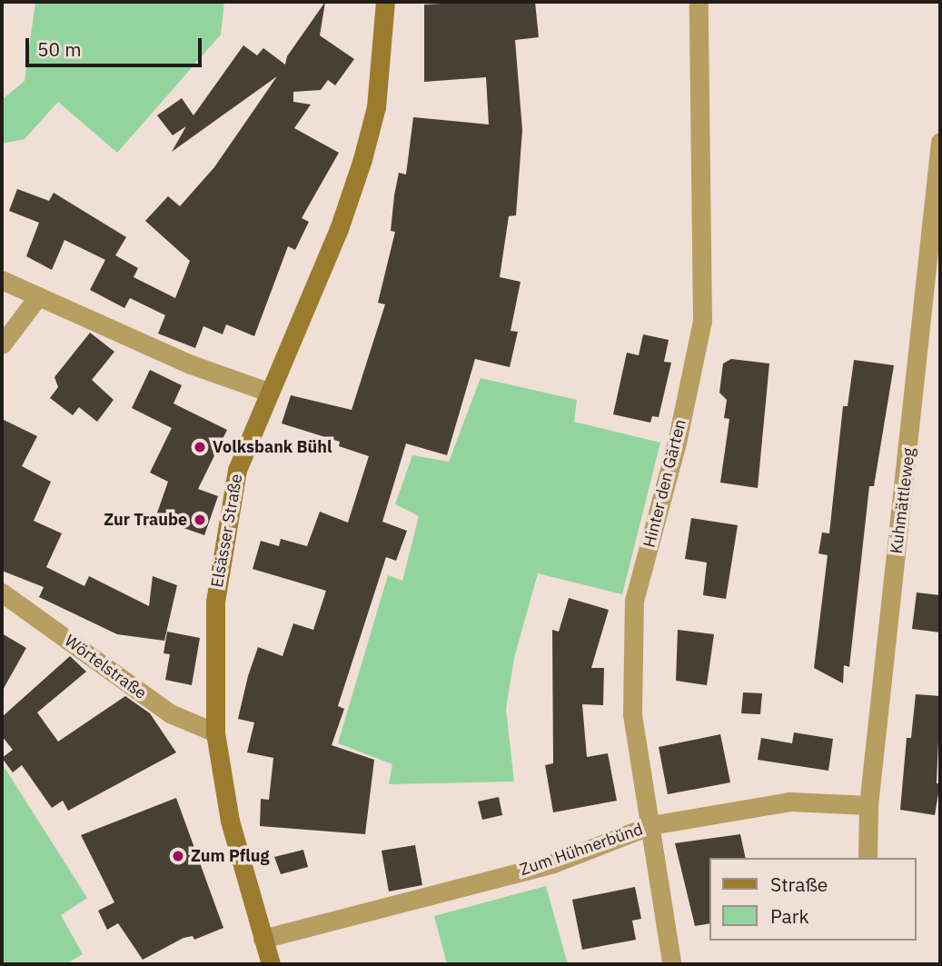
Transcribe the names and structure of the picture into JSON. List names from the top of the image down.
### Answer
{
  "streets": {
    "street": [
      "Hinter den Gärten",
      "Kuhmättleweg",
      "Elsässer Straße",
      "Wörtelstraße",
      "Zum Hühnerbünd"
    ]
  },
  "crossings": [
    ["Hinter den Gärten", "Zum Hühnerbünd"],
    ["Kuhmättleweg", "Zum Hühnerbünd"],
    ["Elsässer Straße", "Wörtelstraße"],
    ["Elsässer Straße", "Zum Hühnerbünd"]
  ],
  "places": ["Volksbank Bühl", "Zur Traube", "Zum Pflug"],
  "legend": ["Straße", "Park"],
  "scale_bar": "50 m"
}
